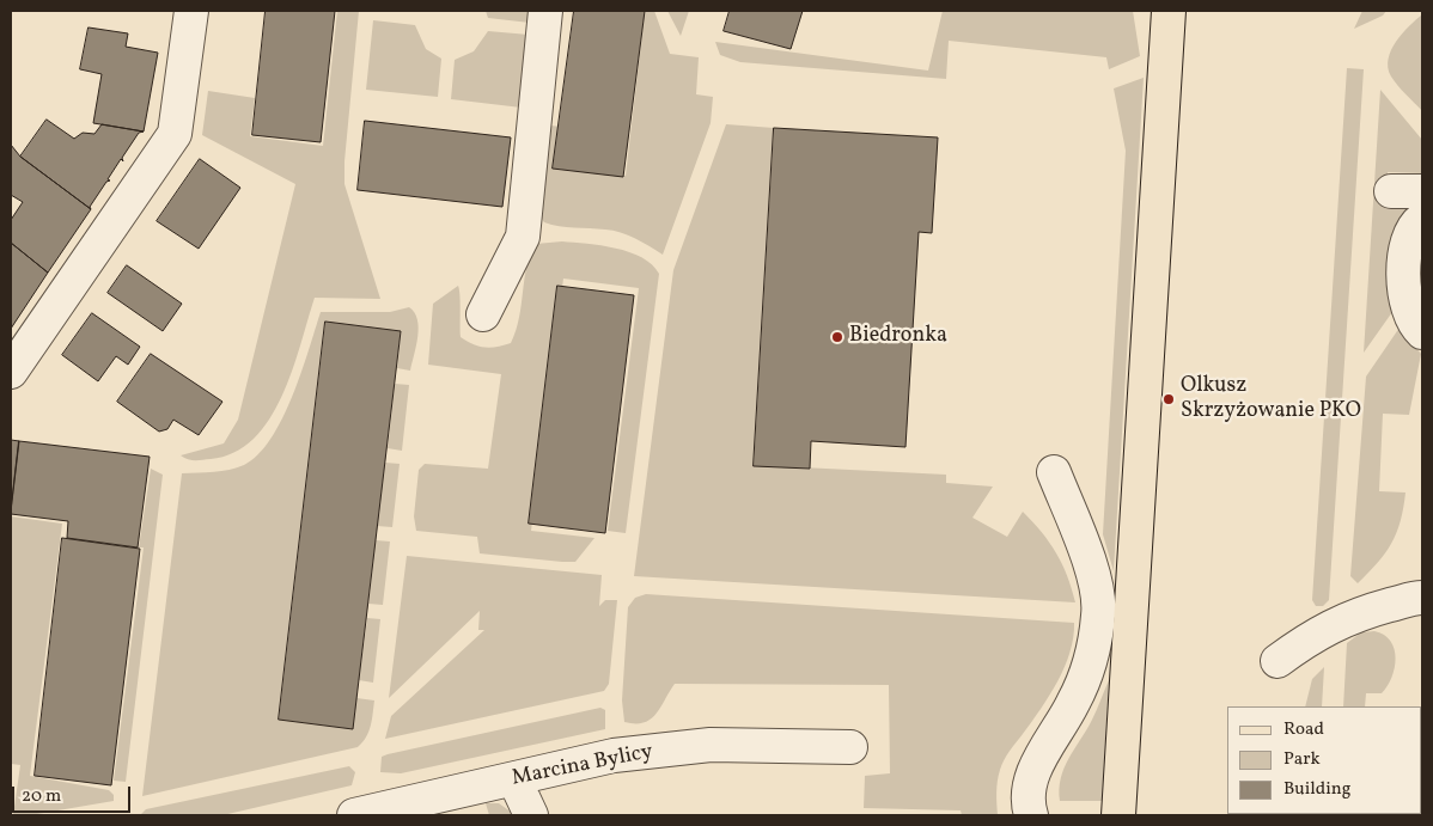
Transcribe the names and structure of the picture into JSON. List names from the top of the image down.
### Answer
{
  "streets": {
    "street": ["Marcina Bylicy"]
  },
  "places": ["Biedronka", "Olkusz Skrzyżowanie PKO"],
  "legend": ["Road", "Park", "Building"],
  "scale_bar": "20 m"
}
